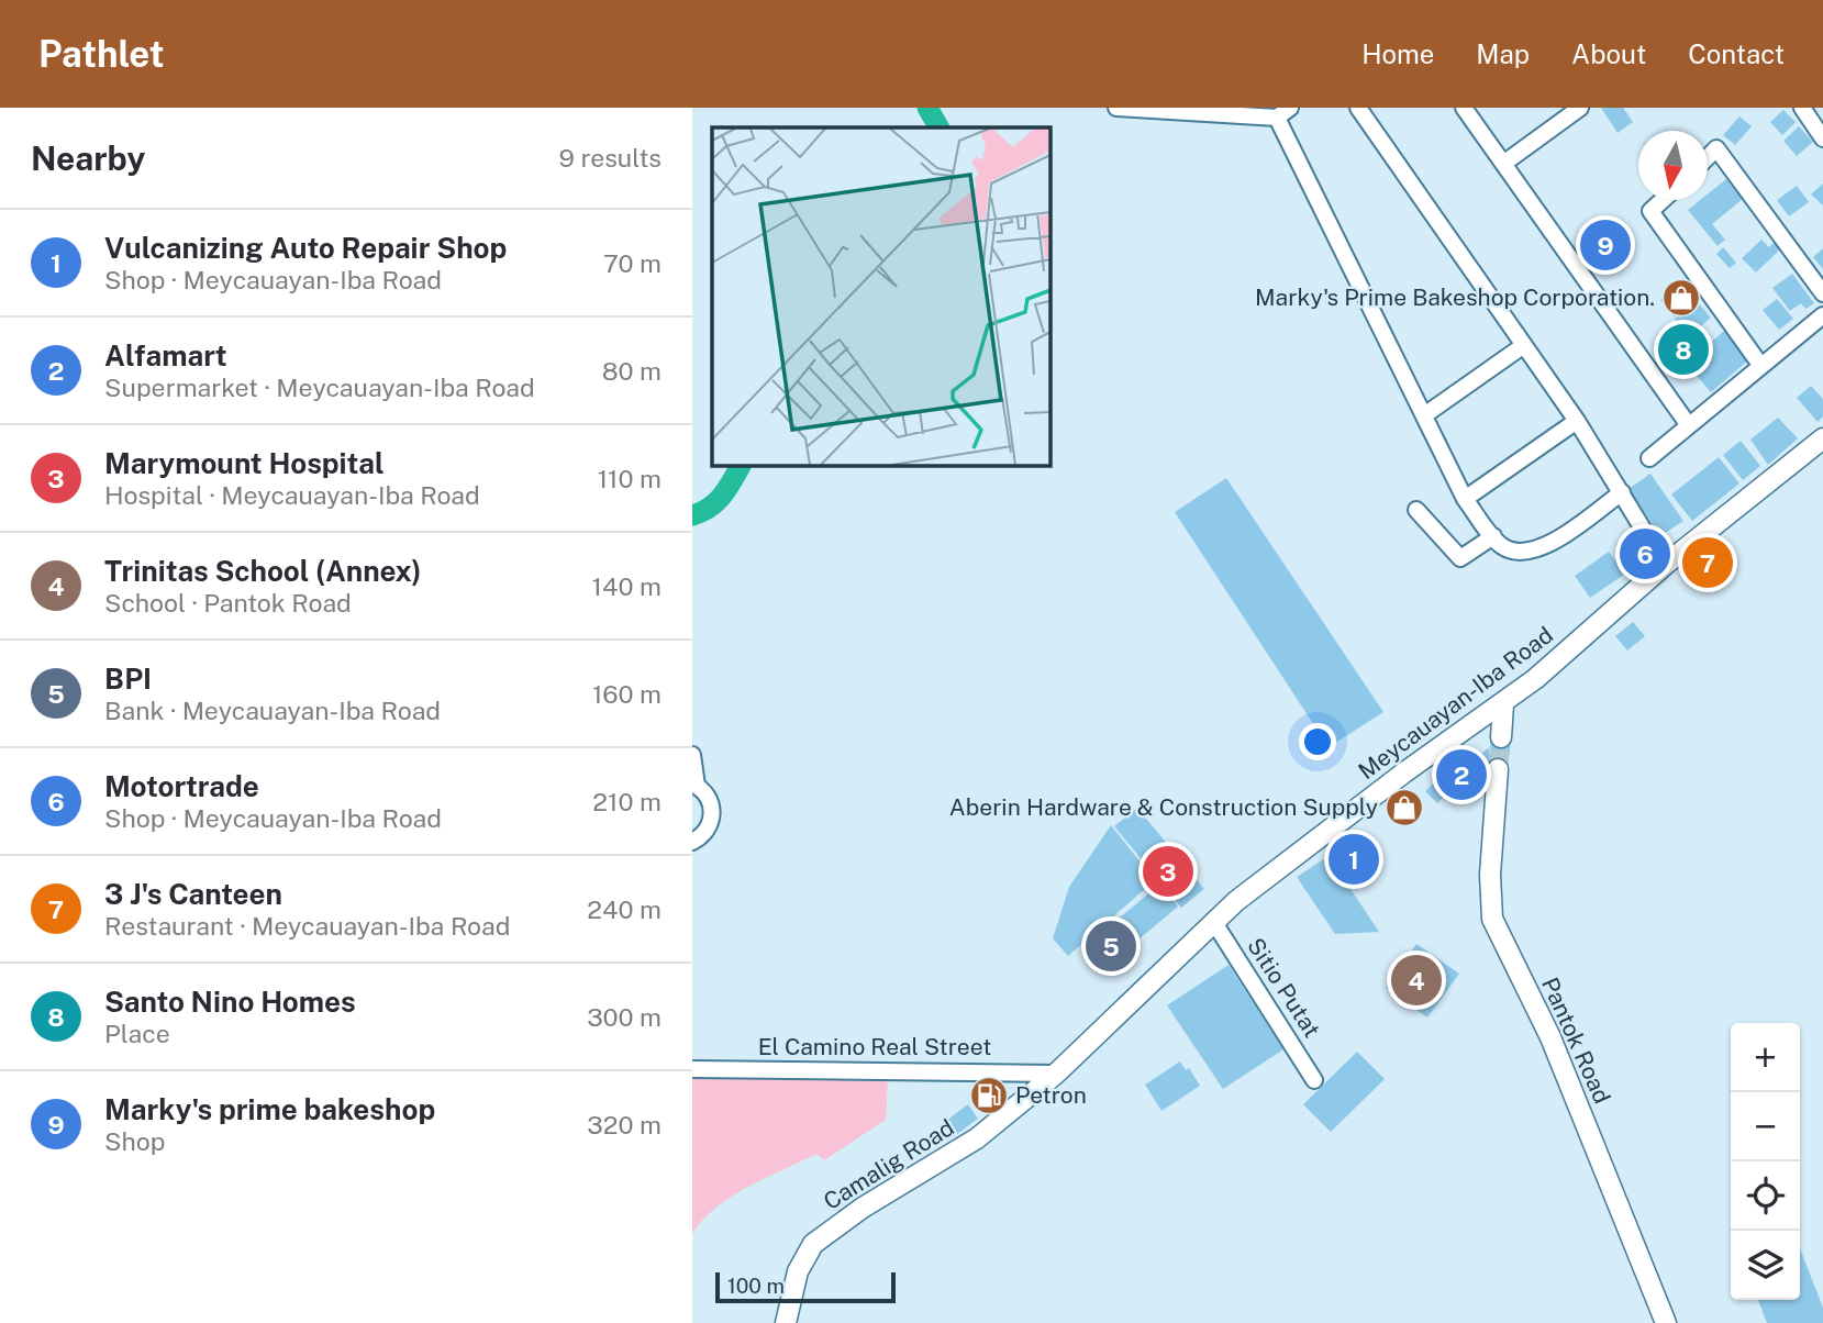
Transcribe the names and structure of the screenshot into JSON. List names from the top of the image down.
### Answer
{
  "streets": {
    "main road": ["Meycauayan-Iba Road", "Pantok Road", "Camalig Road"],
    "street": ["Sitio Putat", "El Camino Real Street"]
  },
  "crossings": [
    ["Meycauayan-Iba Road", "Sitio Putat"],
    ["Meycauayan-Iba Road", "El Camino Real Street"],
    ["Meycauayan-Iba Road", "Camalig Road"],
    ["El Camino Real Street", "Camalig Road"]
  ],
  "places": {
    "shop": ["Marky's Prime Bakeshop Corporation.", "Aberin Hardware & Construction Supply"],
    "fuel station": ["Petron"]
  },
  "scale_bar": "100 m",
  "north": "bottom",
  "page": {
    "header": "Pathlet",
    "nav": [
      "Home",
      "Map",
      "About",
      "Contact"
    ],
    "heading": ["Nearby", "9 results"],
    "list": [
      {
        "mark": "1",
        "name": "Vulcanizing Auto Repair Shop",
        "note": "Shop · Meycauayan-Iba Road",
        "value": "70 m"
      },
      {
        "mark": "2",
        "name": "Alfamart",
        "note": "Supermarket · Meycauayan-Iba Road",
        "value": "80 m"
      },
      {
        "mark": "3",
        "name": "Marymount Hospital",
        "note": "Hospital · Meycauayan-Iba Road",
        "value": "110 m"
      },
      {
        "mark": "4",
        "name": "Trinitas School (Annex)",
        "note": "School · Pantok Road",
        "value": "140 m"
      },
      {
        "mark": "5",
        "name": "BPI",
        "note": "Bank · Meycauayan-Iba Road",
        "value": "160 m"
      },
      {
        "mark": "6",
        "name": "Motortrade",
        "note": "Shop · Meycauayan-Iba Road",
        "value": "210 m"
      },
      {
        "mark": "7",
        "name": "3 J's Canteen",
        "note": "Restaurant · Meycauayan-Iba Road",
        "value": "240 m"
      },
      {
        "mark": "8",
        "name": "Santo Nino Homes",
        "note": "Place",
        "value": "300 m"
      },
      {
        "mark": "9",
        "name": "Marky's prime bakeshop",
        "note": "Shop",
        "value": "320 m"
      }
    ],
    "pins": [
      "9",
      "8",
      "6",
      "7",
      "2",
      "1",
      "3",
      "5",
      "4"
    ],
    "map_buttons": ["+", "−"],
    "scale": "100 m"
  }
}
